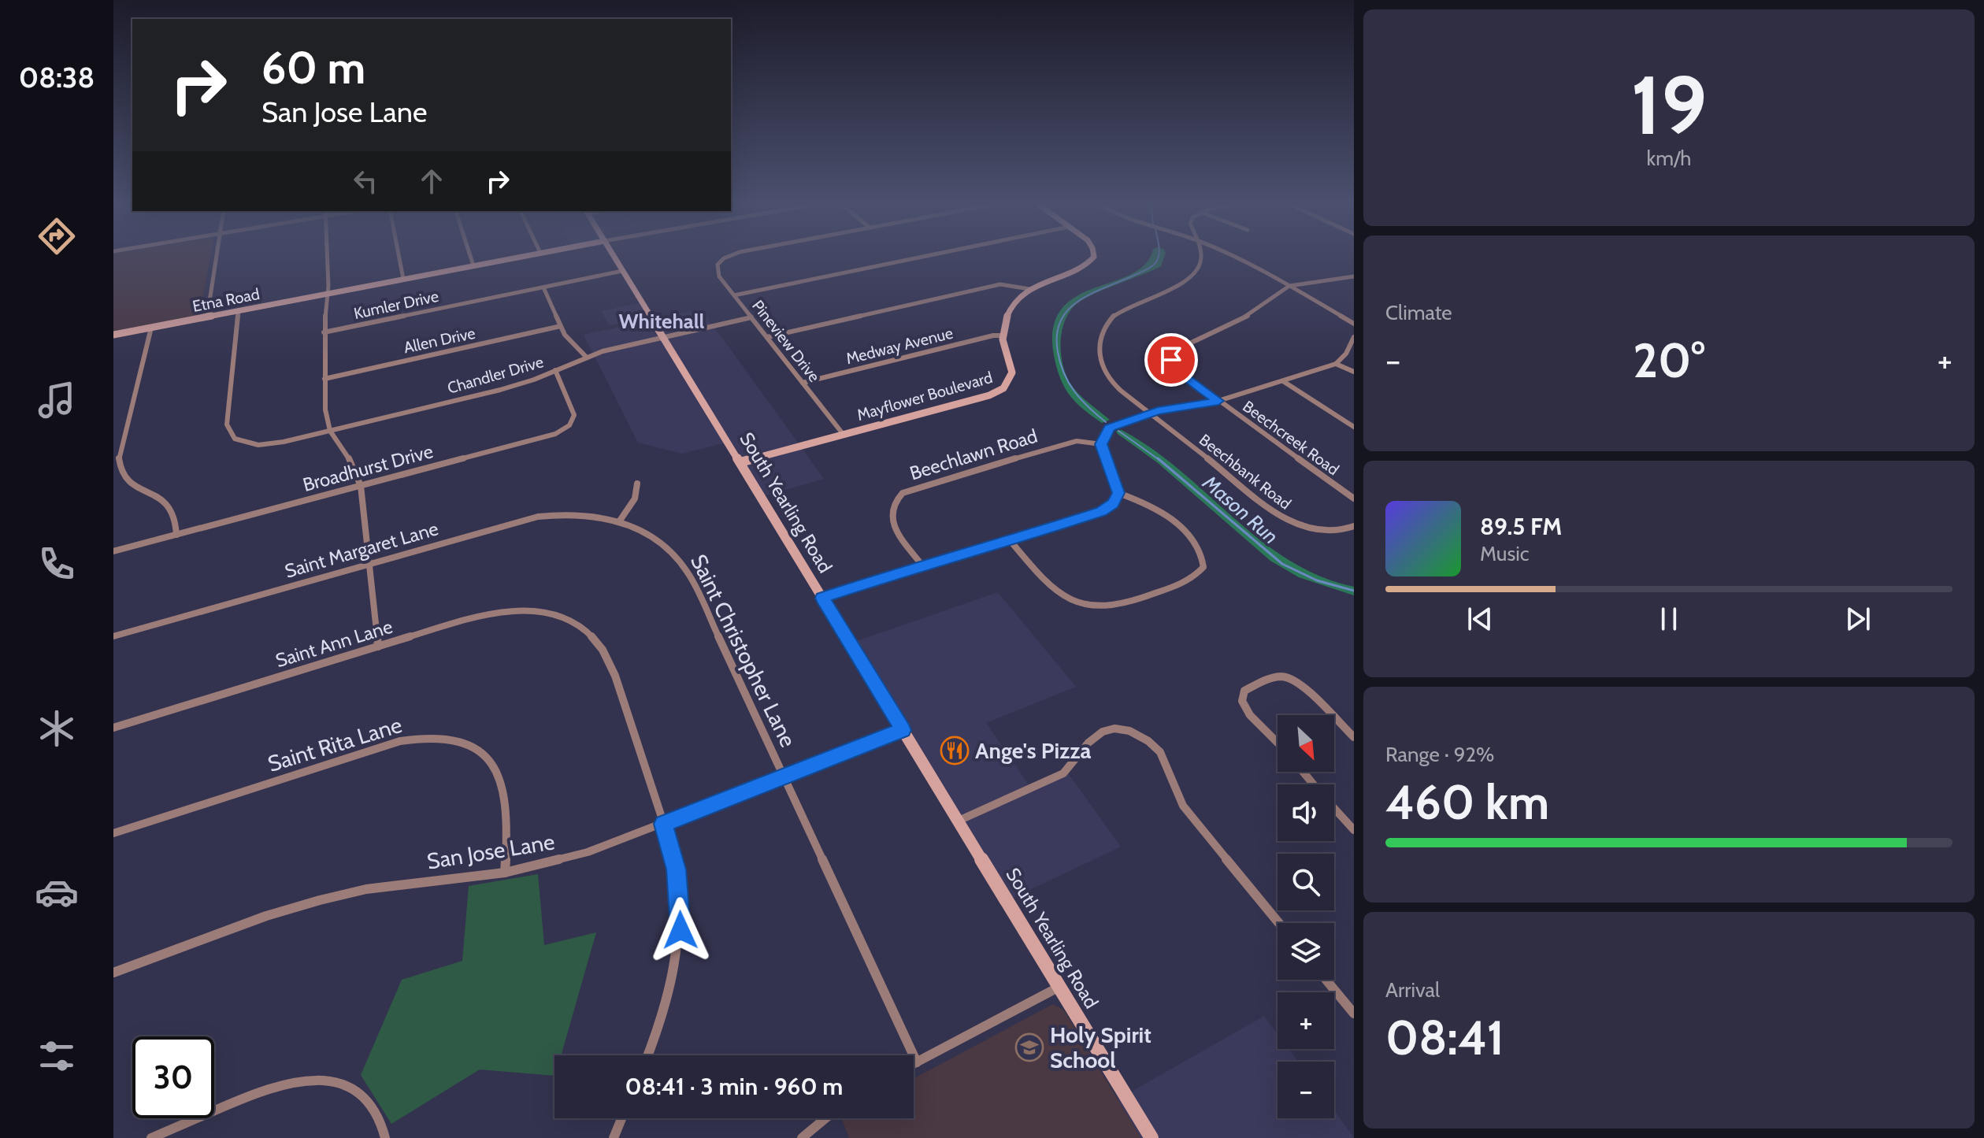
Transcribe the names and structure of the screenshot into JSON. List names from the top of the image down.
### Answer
{
  "streets": {
    "street": [
      "Etna Road",
      "Kumler Drive",
      "Allen Drive",
      "Pineview Drive",
      "Medway Avenue",
      "Chandler Drive",
      "Mayflower Boulevard",
      "Beechcreek Road",
      "Beechlawn Road",
      "Broadhurst Drive",
      "Beechbank Road",
      "South Yearling Road",
      "Saint Margaret Lane",
      "Saint Ann Lane",
      "Saint Christopher Lane",
      "Saint Rita Lane",
      "San Jose Lane"
    ]
  },
  "crossings": [
    ["Etna Road", "Chandler Drive"],
    ["Kumler Drive", "South Yearling Road"],
    ["Pineview Drive", "Medway Avenue"],
    ["Pineview Drive", "Chandler Drive"],
    ["Pineview Drive", "Mayflower Boulevard"],
    ["Medway Avenue", "Mayflower Boulevard"],
    ["Chandler Drive", "Broadhurst Drive"],
    ["Chandler Drive", "South Yearling Road"],
    ["Mayflower Boulevard", "South Yearling Road"],
    ["South Yearling Road", "San Jose Lane"],
    ["Saint Margaret Lane", "Saint Christopher Lane"],
    ["Saint Ann Lane", "San Jose Lane"],
    ["Saint Christopher Lane", "San Jose Lane"],
    ["Saint Rita Lane", "San Jose Lane"]
  ],
  "districts": ["Whitehall"],
  "water": ["Mason Run"],
  "places": {
    "restaurant": ["Ange's Pizza"],
    "school or university": ["Holy Spirit School"]
  },
  "north": "bottom right",
  "page": {
    "tabs": "08:38",
    "tile": [
      ["19", "km/h"],
      "Climate",
      ["Range · 92%", "460 km"],
      ["Arrival", "08:41"]
    ],
    "turn": ["60 m", "San Jose Lane"],
    "heat": ["−", "20°", "+"],
    "song": ["89.5 FM", "Music"],
    "map_buttons": ["+", "−"],
    "limit": "30",
    "trip": "08:41 · 3 min · 960 m"
  }
}
